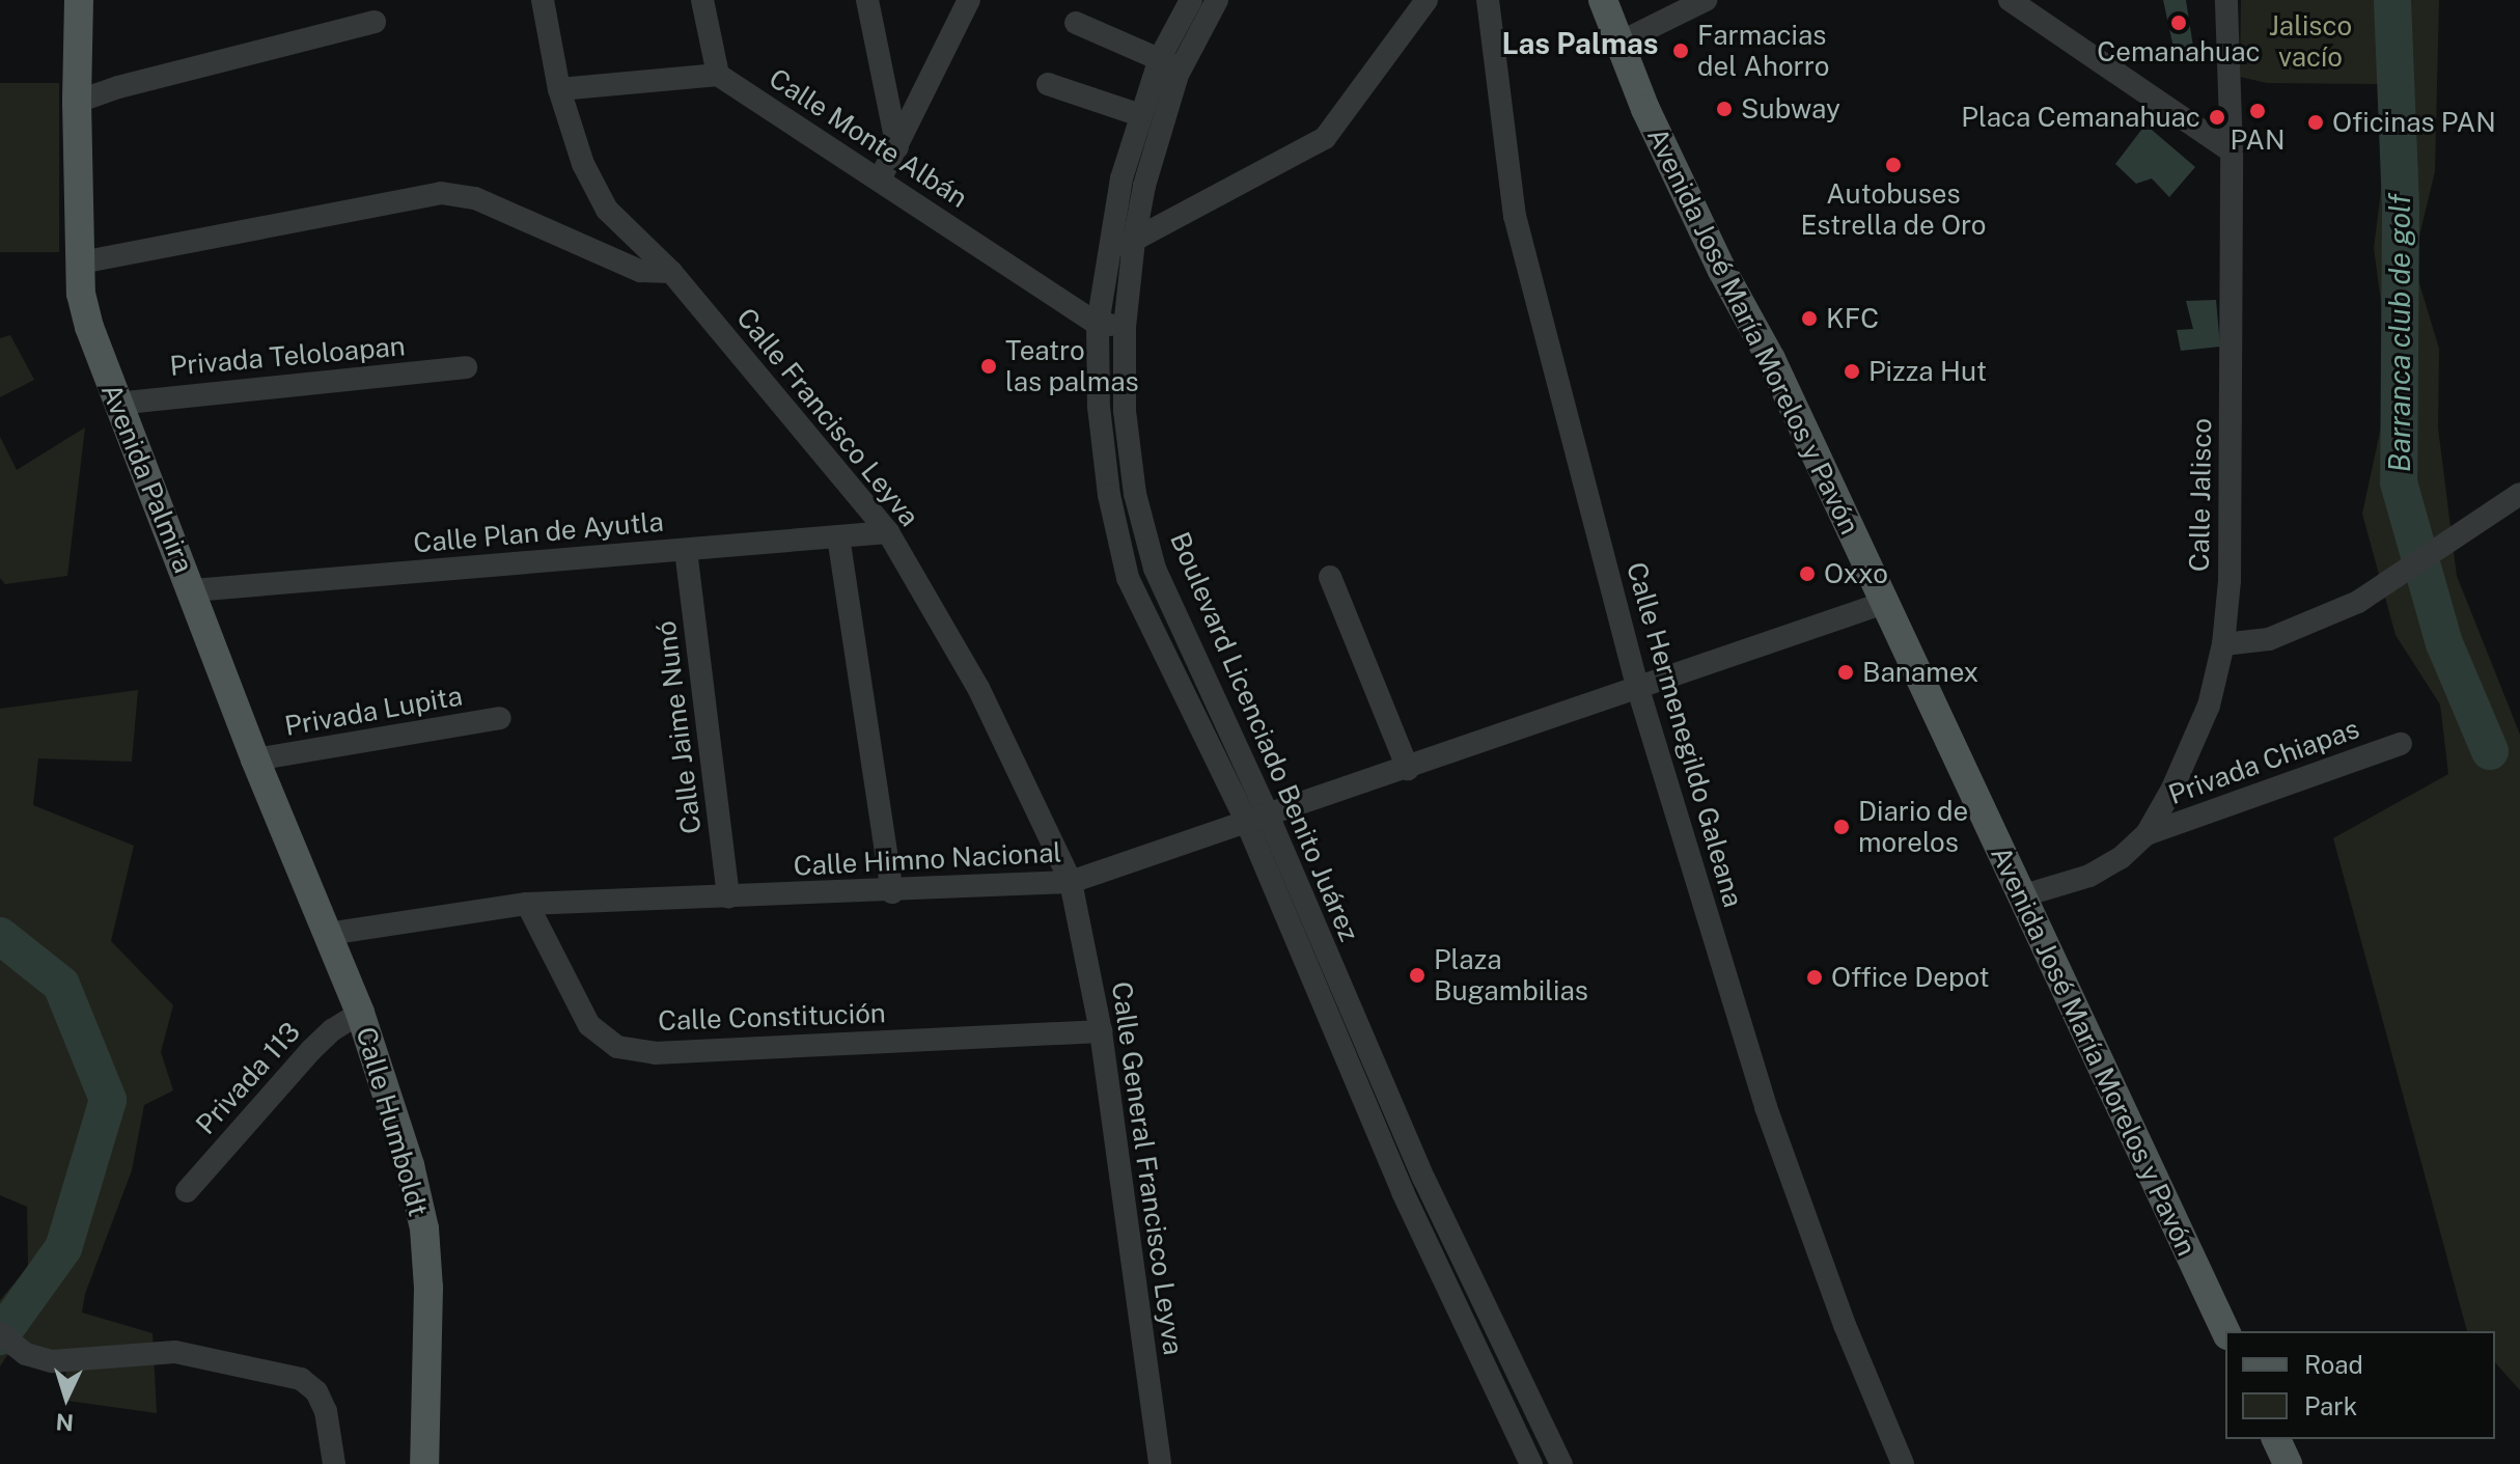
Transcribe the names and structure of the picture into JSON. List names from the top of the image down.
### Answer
{
  "streets": {
    "main road": ["Avenida José María Morelos y Pavón", "Avenida Palmira", "Calle Humboldt"],
    "street": [
      "Calle Monte Albán",
      "Privada Teloloapan",
      "Calle Francisco Leyva",
      "Calle Jalisco",
      "Calle Plan de Ayutla",
      "Privada Lupita",
      "Calle Jaime Nunó",
      "Calle Hermenegildo Galeana",
      "Boulevard Licenciado Benito Juárez",
      "Privada Chiapas",
      "Calle Himno Nacional",
      "Calle Constitución",
      "Privada 113",
      "Calle General Francisco Leyva"
    ]
  },
  "crossings": [
    ["Calle Monte Albán", "Boulevard Licenciado Benito Juárez"],
    ["Avenida José María Morelos y Pavón", "Calle Jalisco"],
    ["Avenida José María Morelos y Pavón", "Calle Himno Nacional"],
    ["Privada Teloloapan", "Avenida Palmira"],
    ["Calle Francisco Leyva", "Calle Plan de Ayutla"],
    ["Calle Francisco Leyva", "Calle Himno Nacional"],
    ["Calle Francisco Leyva", "Calle General Francisco Leyva"],
    ["Avenida Palmira", "Calle Plan de Ayutla"],
    ["Avenida Palmira", "Privada Lupita"],
    ["Avenida Palmira", "Calle Himno Nacional"],
    ["Avenida Palmira", "Calle Humboldt"],
    ["Calle Jalisco", "Privada Chiapas"],
    ["Calle Plan de Ayutla", "Calle Jaime Nunó"],
    ["Calle Jaime Nunó", "Calle Himno Nacional"],
    ["Calle Hermenegildo Galeana", "Calle Himno Nacional"],
    ["Boulevard Licenciado Benito Juárez", "Calle Himno Nacional"],
    ["Calle Himno Nacional", "Calle Constitución"],
    ["Calle Himno Nacional", "Calle Humboldt"],
    ["Calle Himno Nacional", "Calle General Francisco Leyva"],
    ["Calle Constitución", "Calle General Francisco Leyva"],
    ["Privada 113", "Calle Humboldt"]
  ],
  "districts": ["Las Palmas"],
  "water": ["Barranca club de golf"],
  "parks": ["Jalisco vacío"],
  "places": [
    "Cemanahuac",
    "Farmacias del Ahorro",
    "Subway",
    "PAN",
    "Placa Cemanahuac",
    "Oficinas PAN",
    "Autobuses Estrella de Oro",
    "KFC",
    "Teatro las palmas",
    "Pizza Hut",
    "Oxxo",
    "Banamex",
    "Diario de morelos",
    "Plaza Bugambilias",
    "Office Depot"
  ],
  "legend": ["Road", "Park"],
  "north": "bottom"
}
